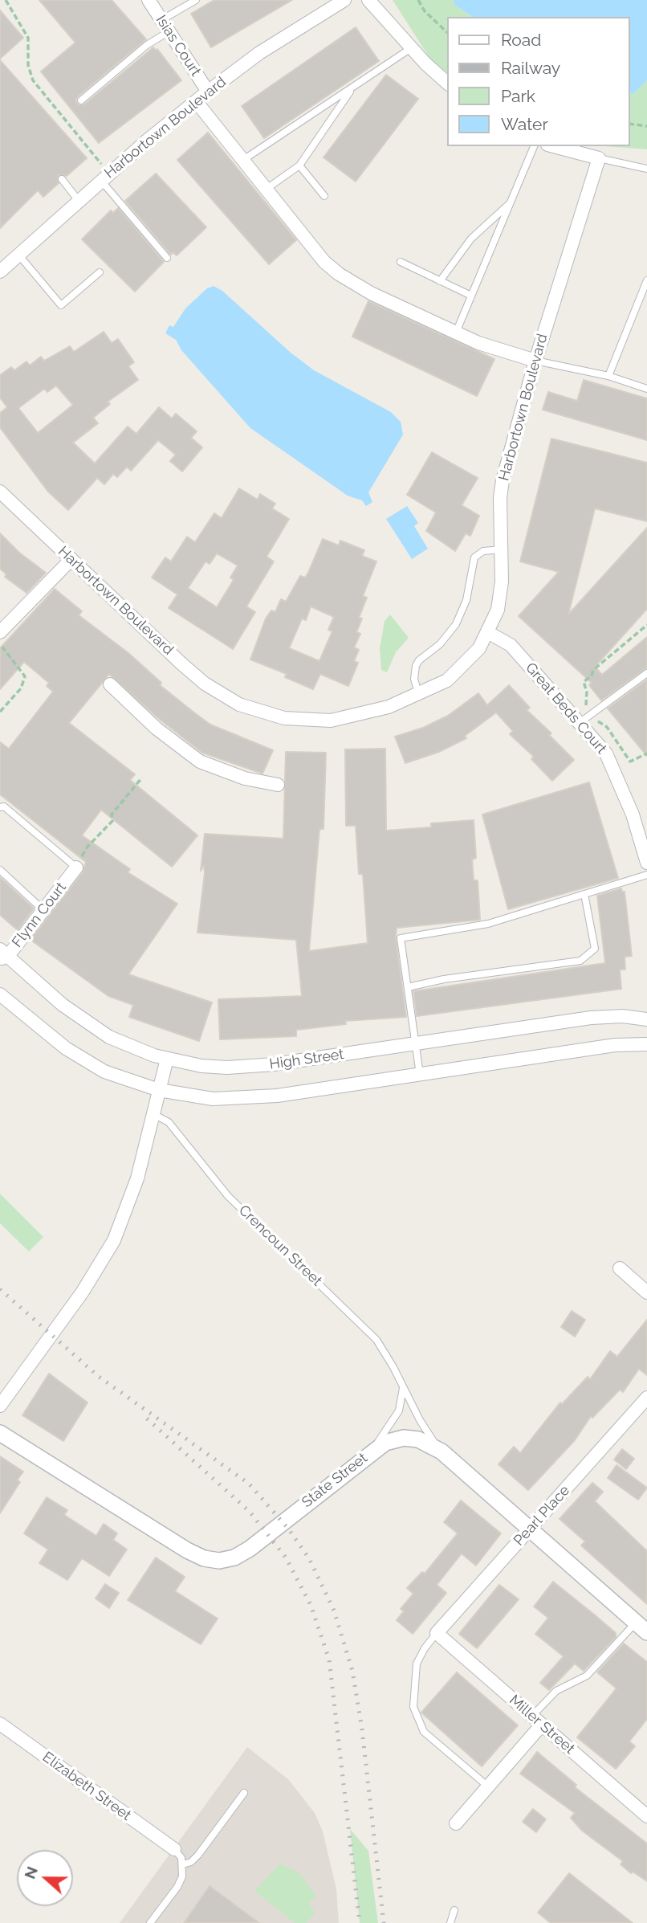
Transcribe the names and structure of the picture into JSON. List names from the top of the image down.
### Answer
{
  "streets": {
    "street": [
      "Isias Court",
      "Harbortown Boulevard",
      "Great Beds Court",
      "Flynn Court",
      "High Street",
      "State Street",
      "Pearl Place",
      "Miller Street",
      "Elizabeth Street"
    ],
    "lane": ["Crencoun Street"]
  },
  "crossings": [
    ["Isias Court", "Harbortown Boulevard"],
    ["Harbortown Boulevard", "Great Beds Court"],
    ["Flynn Court", "High Street"],
    ["Crencoun Street", "State Street"],
    ["State Street", "Pearl Place"],
    ["Pearl Place", "Miller Street"]
  ],
  "legend": [
    "Road",
    "Railway",
    "Park",
    "Water"
  ],
  "north": "left"
}
